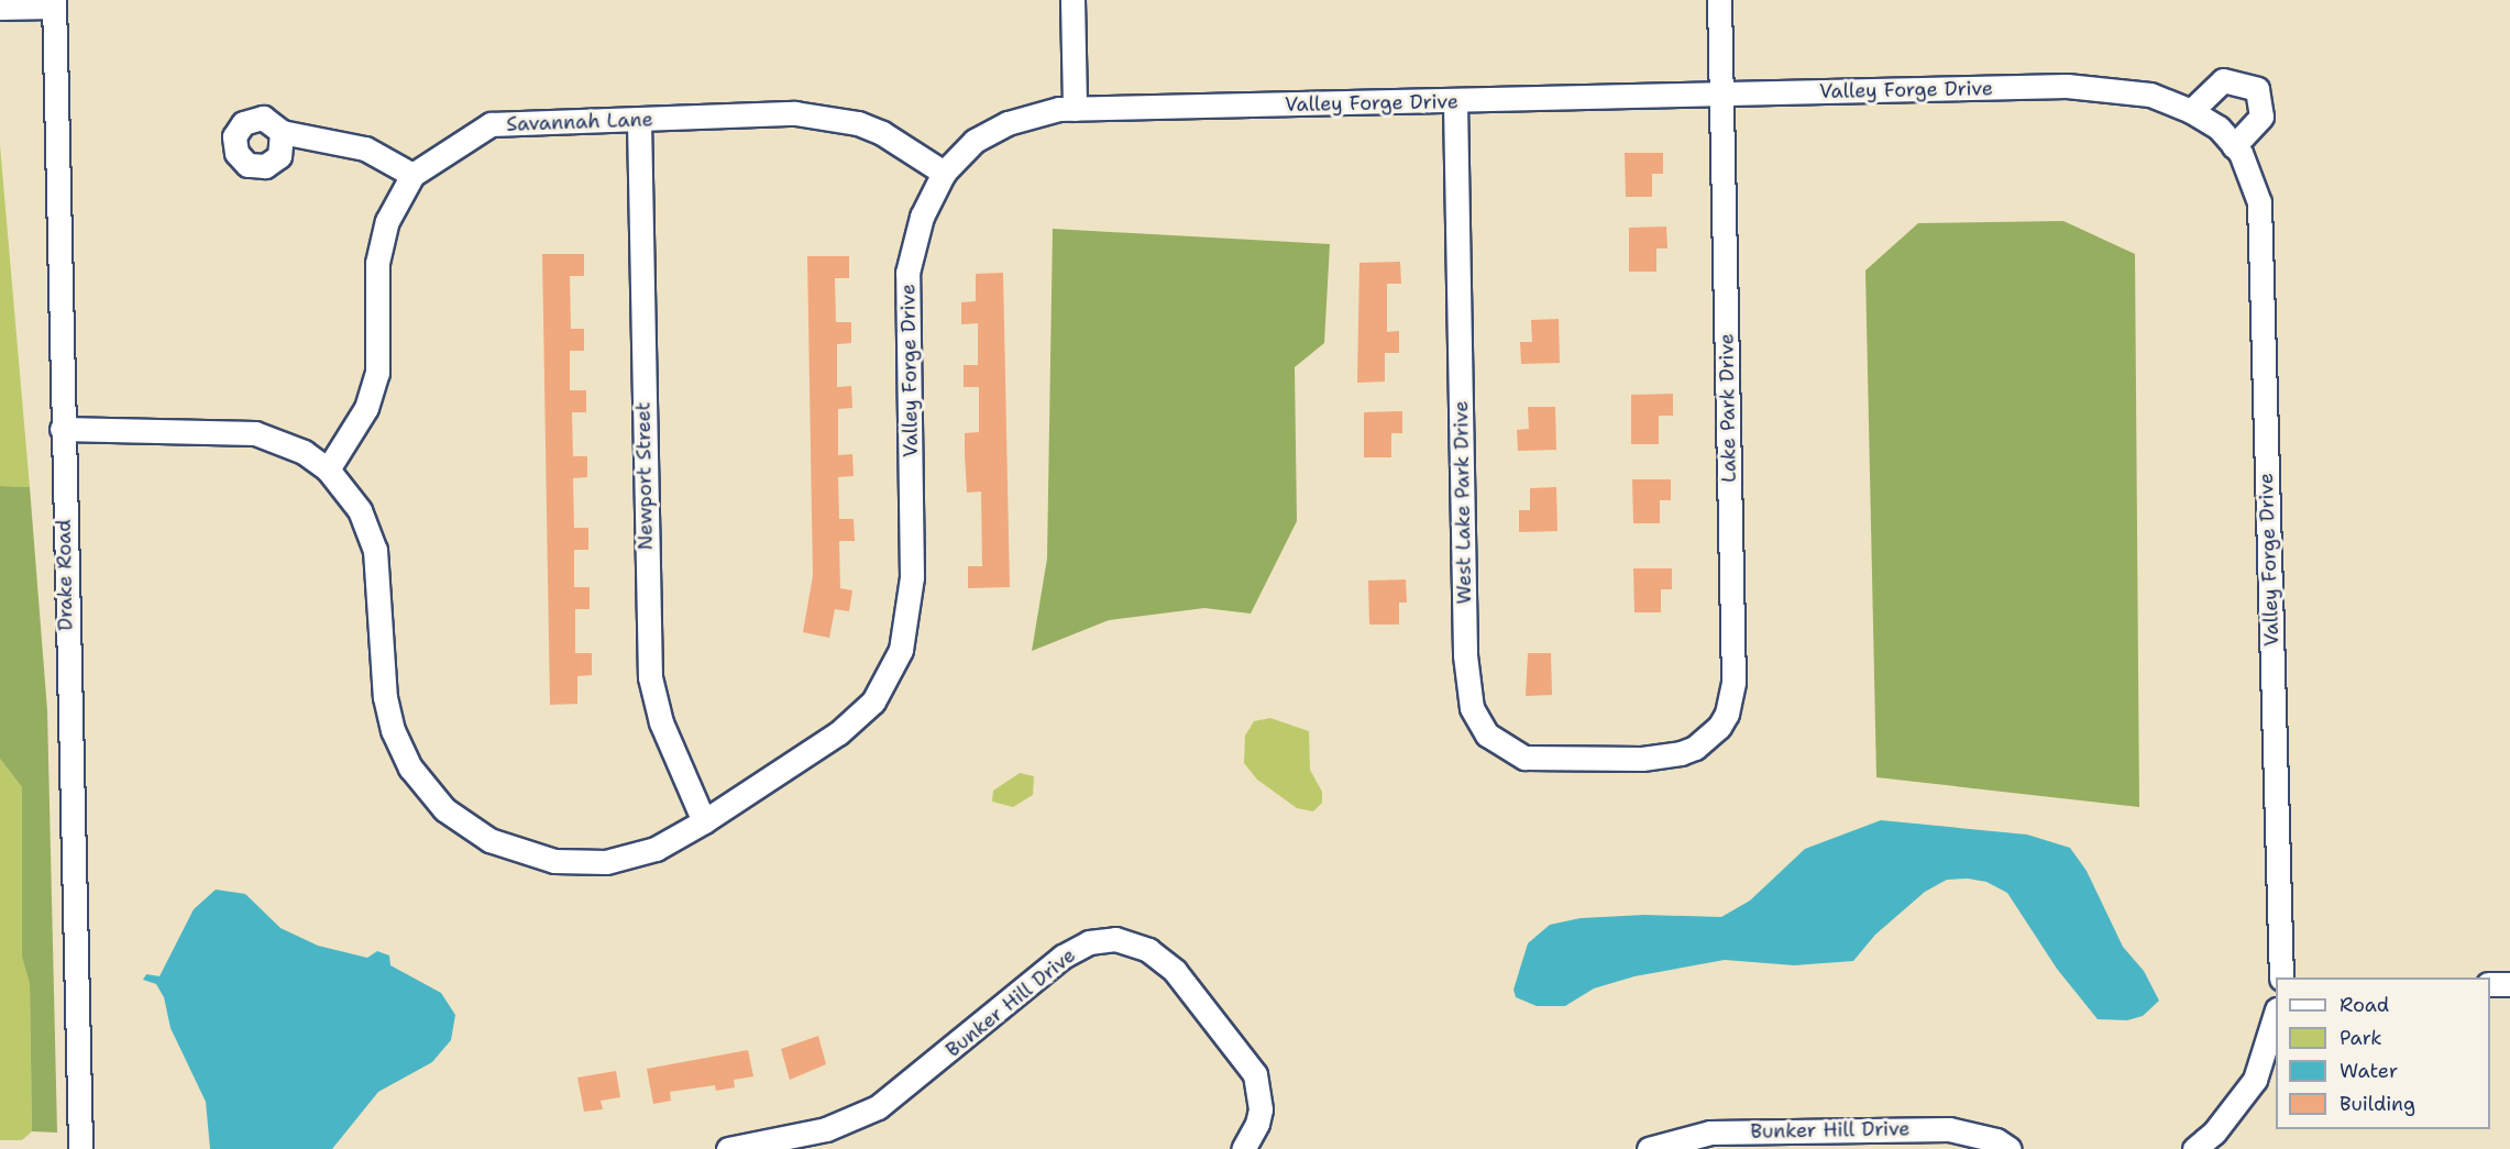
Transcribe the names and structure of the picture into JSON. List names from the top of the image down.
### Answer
{
  "streets": {
    "street": [
      "Valley Forge Drive",
      "Savannah Lane",
      "Lake Park Drive",
      "Newport Street",
      "West Lake Park Drive",
      "Drake Road",
      "Bunker Hill Drive"
    ]
  },
  "crossings": [
    ["Valley Forge Drive", "Savannah Lane"],
    ["Valley Forge Drive", "Lake Park Drive"],
    ["Valley Forge Drive", "Newport Street"],
    ["Valley Forge Drive", "West Lake Park Drive"],
    ["Valley Forge Drive", "Drake Road"],
    ["Savannah Lane", "Newport Street"],
    ["Lake Park Drive", "West Lake Park Drive"]
  ],
  "legend": [
    "Road",
    "Park",
    "Water",
    "Building"
  ]
}
